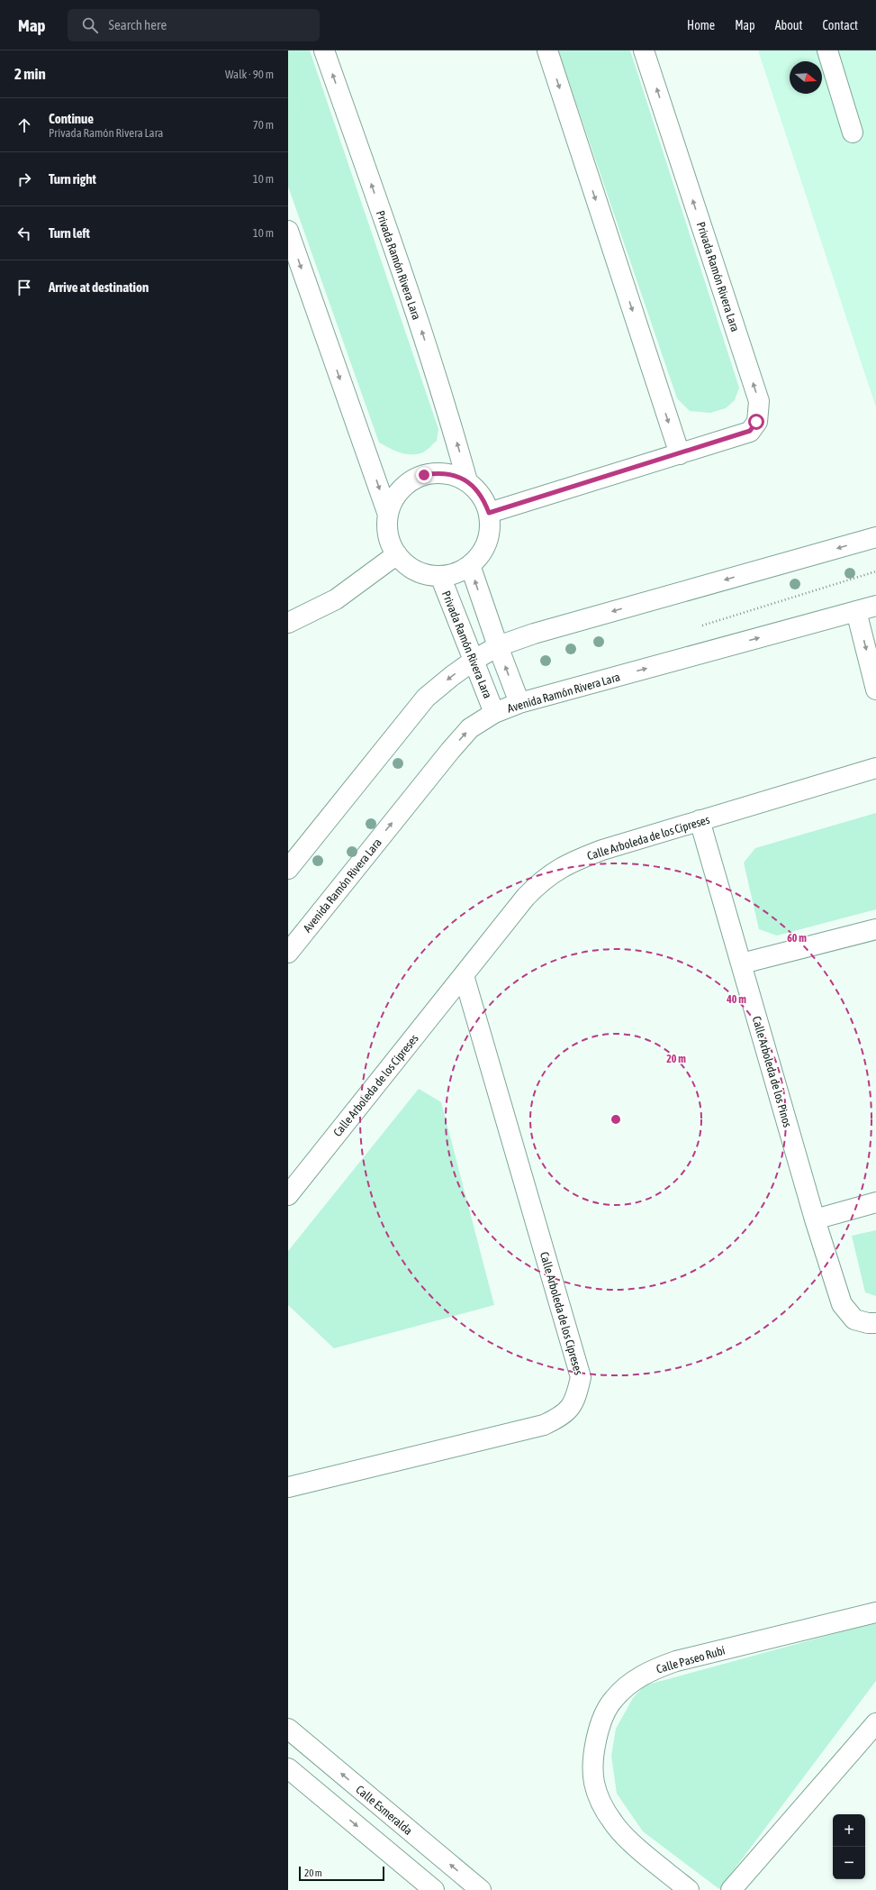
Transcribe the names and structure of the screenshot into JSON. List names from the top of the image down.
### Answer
{
  "streets": {
    "street": [
      "Privada Ramón Rivera Lara",
      "Avenida Ramón Rivera Lara",
      "Calle Arboleda de los Cipreses",
      "Calle Arboleda de los Pinos",
      "Calle Paseo Rubí",
      "Calle Esmeralda"
    ]
  },
  "crossings": [
    ["Privada Ramón Rivera Lara", "Avenida Ramón Rivera Lara"],
    ["Calle Arboleda de los Cipreses", "Calle Arboleda de los Pinos"]
  ],
  "scale_bar": "20 m",
  "north": "right",
  "page": {
    "header": "Map",
    "search": "Search here",
    "nav": [
      "Home",
      "Map",
      "About",
      "Contact"
    ],
    "heading": ["2 min", "Walk · 90 m"],
    "list": [
      ["Continue", "Privada Ramón Rivera Lara", "70 m"],
      ["Turn right", "10 m"],
      ["Turn left", "10 m"],
      "Arrive at destination"
    ],
    "map_buttons": ["+", "−"],
    "scale": "20 m"
  },
  "rings": ["60 m", "40 m", "20 m"]
}
